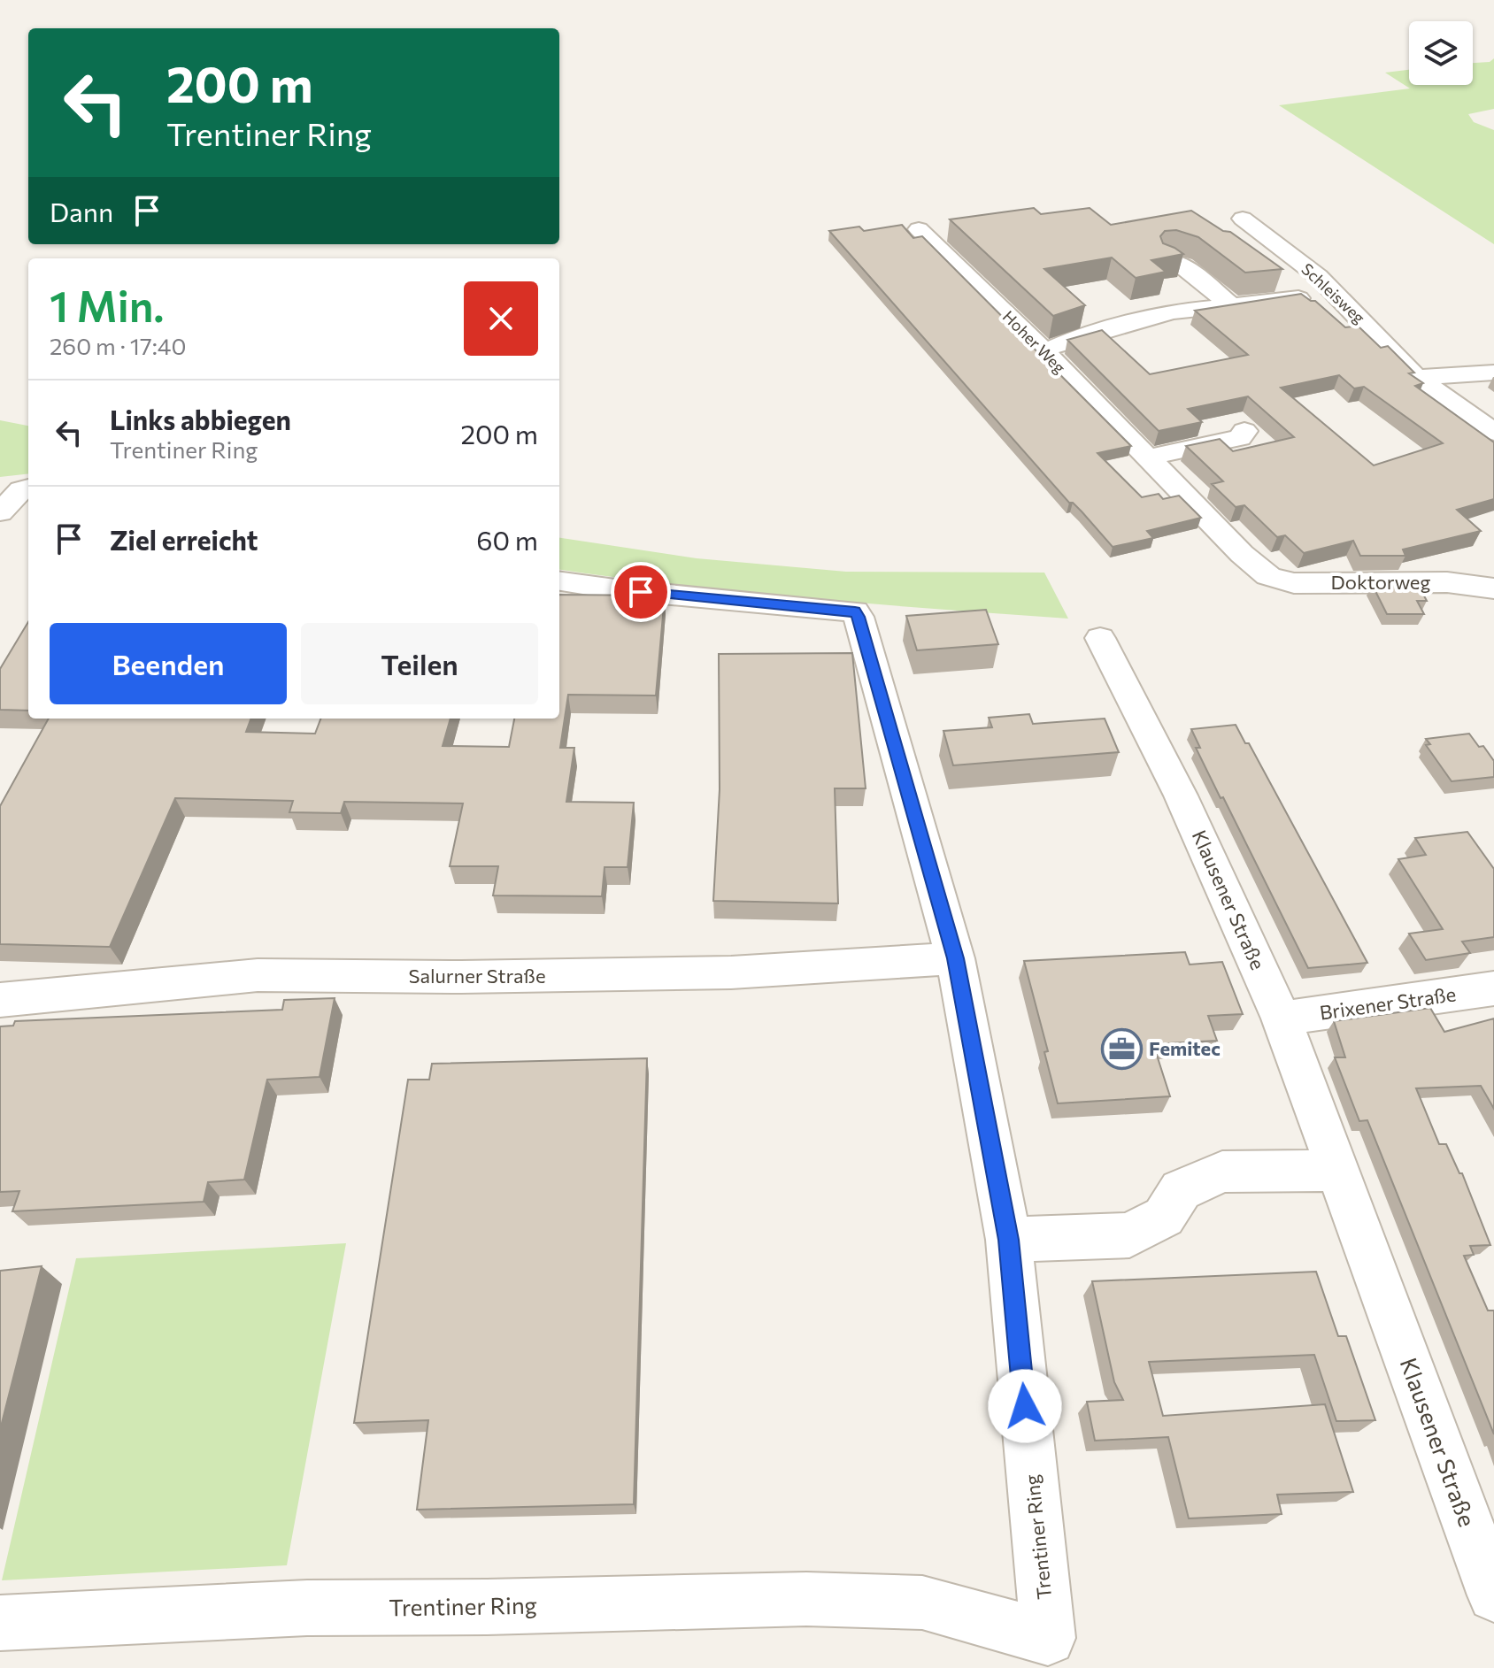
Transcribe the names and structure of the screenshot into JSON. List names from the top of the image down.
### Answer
{
  "streets": {
    "street": [
      "Schleisweg",
      "Hoher Weg",
      "Doktorweg",
      "Klausener Straße",
      "Salurner Straße",
      "Brixener Straße",
      "Trentiner Ring"
    ]
  },
  "crossings": [
    ["Hoher Weg", "Doktorweg"],
    ["Klausener Straße", "Brixener Straße"],
    ["Salurner Straße", "Trentiner Ring"]
  ],
  "places": {
    "office": ["Femitec"]
  },
  "page": {
    "turn": ["200 m", "Trentiner Ring"],
    "then": "Dann",
    "heading": ["1 Min.", "260 m · 17:40"],
    "list": [
      {
        "name": "Links abbiegen",
        "note": "Trentiner Ring",
        "value": "200 m"
      },
      {
        "name": "Ziel erreicht",
        "value": "60 m"
      }
    ],
    "buttons": ["Beenden", "Teilen"]
  }
}
